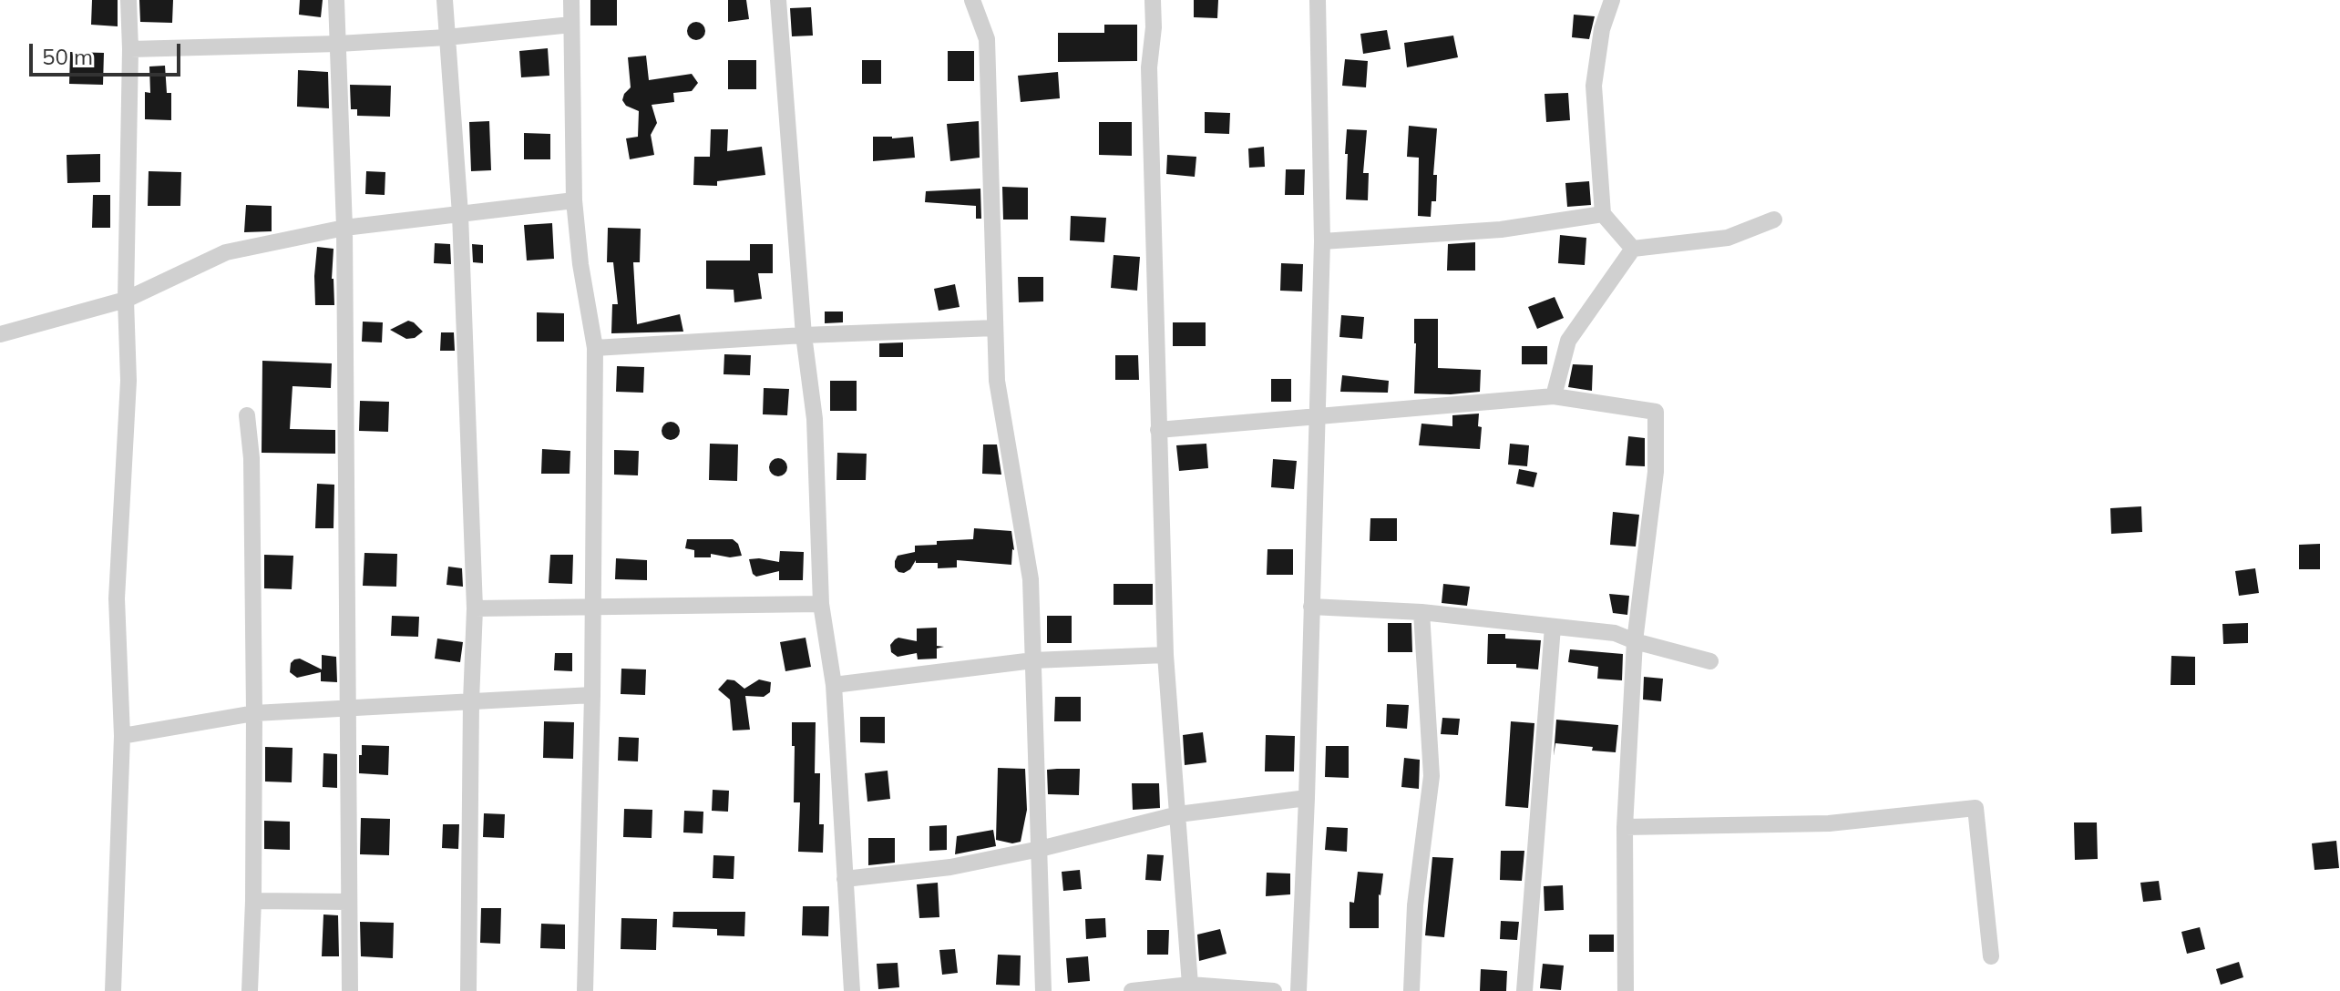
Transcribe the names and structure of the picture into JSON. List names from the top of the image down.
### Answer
{
  "scale_bar": "50 m"
}
